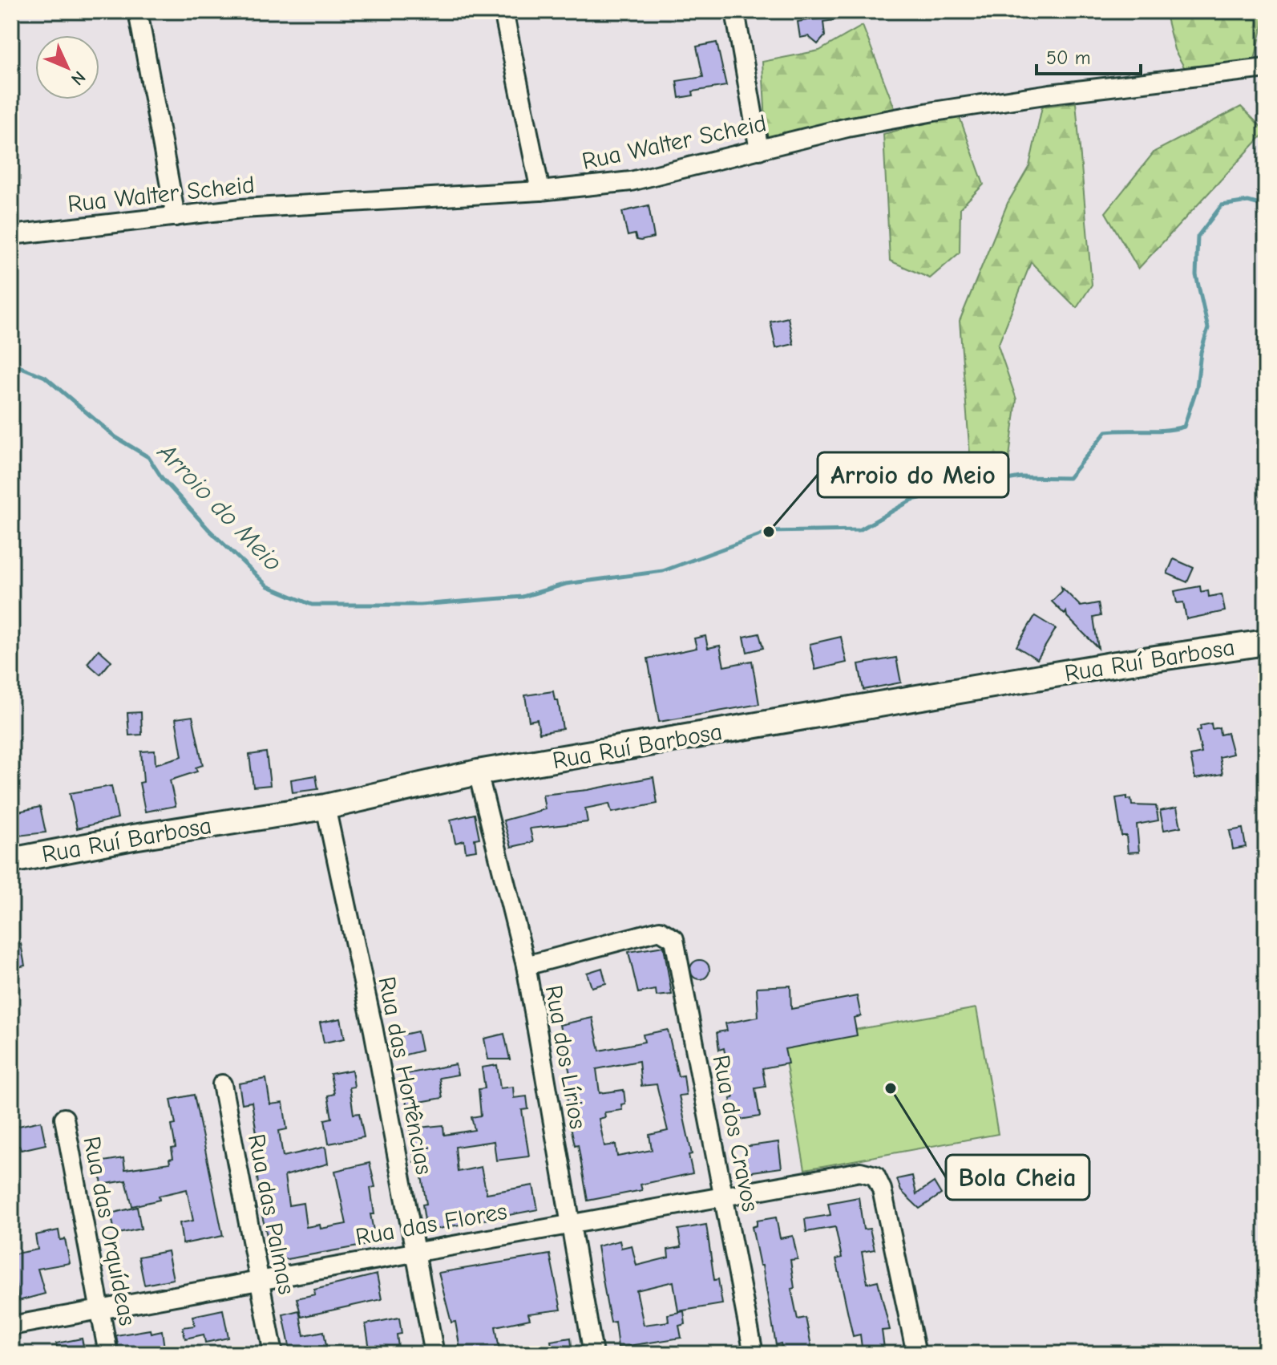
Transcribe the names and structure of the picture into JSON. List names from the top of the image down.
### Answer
{
  "streets": {
    "main road": ["Rua Ruí Barbosa"],
    "street": [
      "Rua Walter Scheid",
      "Rua dos Lírios",
      "Rua das Hortências",
      "Rua dos Cravos",
      "Rua das Palmas",
      "Rua das Flores",
      "Rua das Orquídeas"
    ]
  },
  "crossings": [
    ["Rua Ruí Barbosa", "Rua dos Lírios"],
    ["Rua Ruí Barbosa", "Rua das Hortências"],
    ["Rua dos Lírios", "Rua dos Cravos"],
    ["Rua dos Lírios", "Rua das Flores"],
    ["Rua das Hortências", "Rua das Flores"],
    ["Rua dos Cravos", "Rua das Flores"],
    ["Rua das Palmas", "Rua das Flores"],
    ["Rua das Flores", "Rua das Orquídeas"]
  ],
  "water": ["Arroio do Meio"],
  "places": ["Arroio do Meio", "Bola Cheia"],
  "scale_bar": "50 m",
  "north": "bottom right"
}
